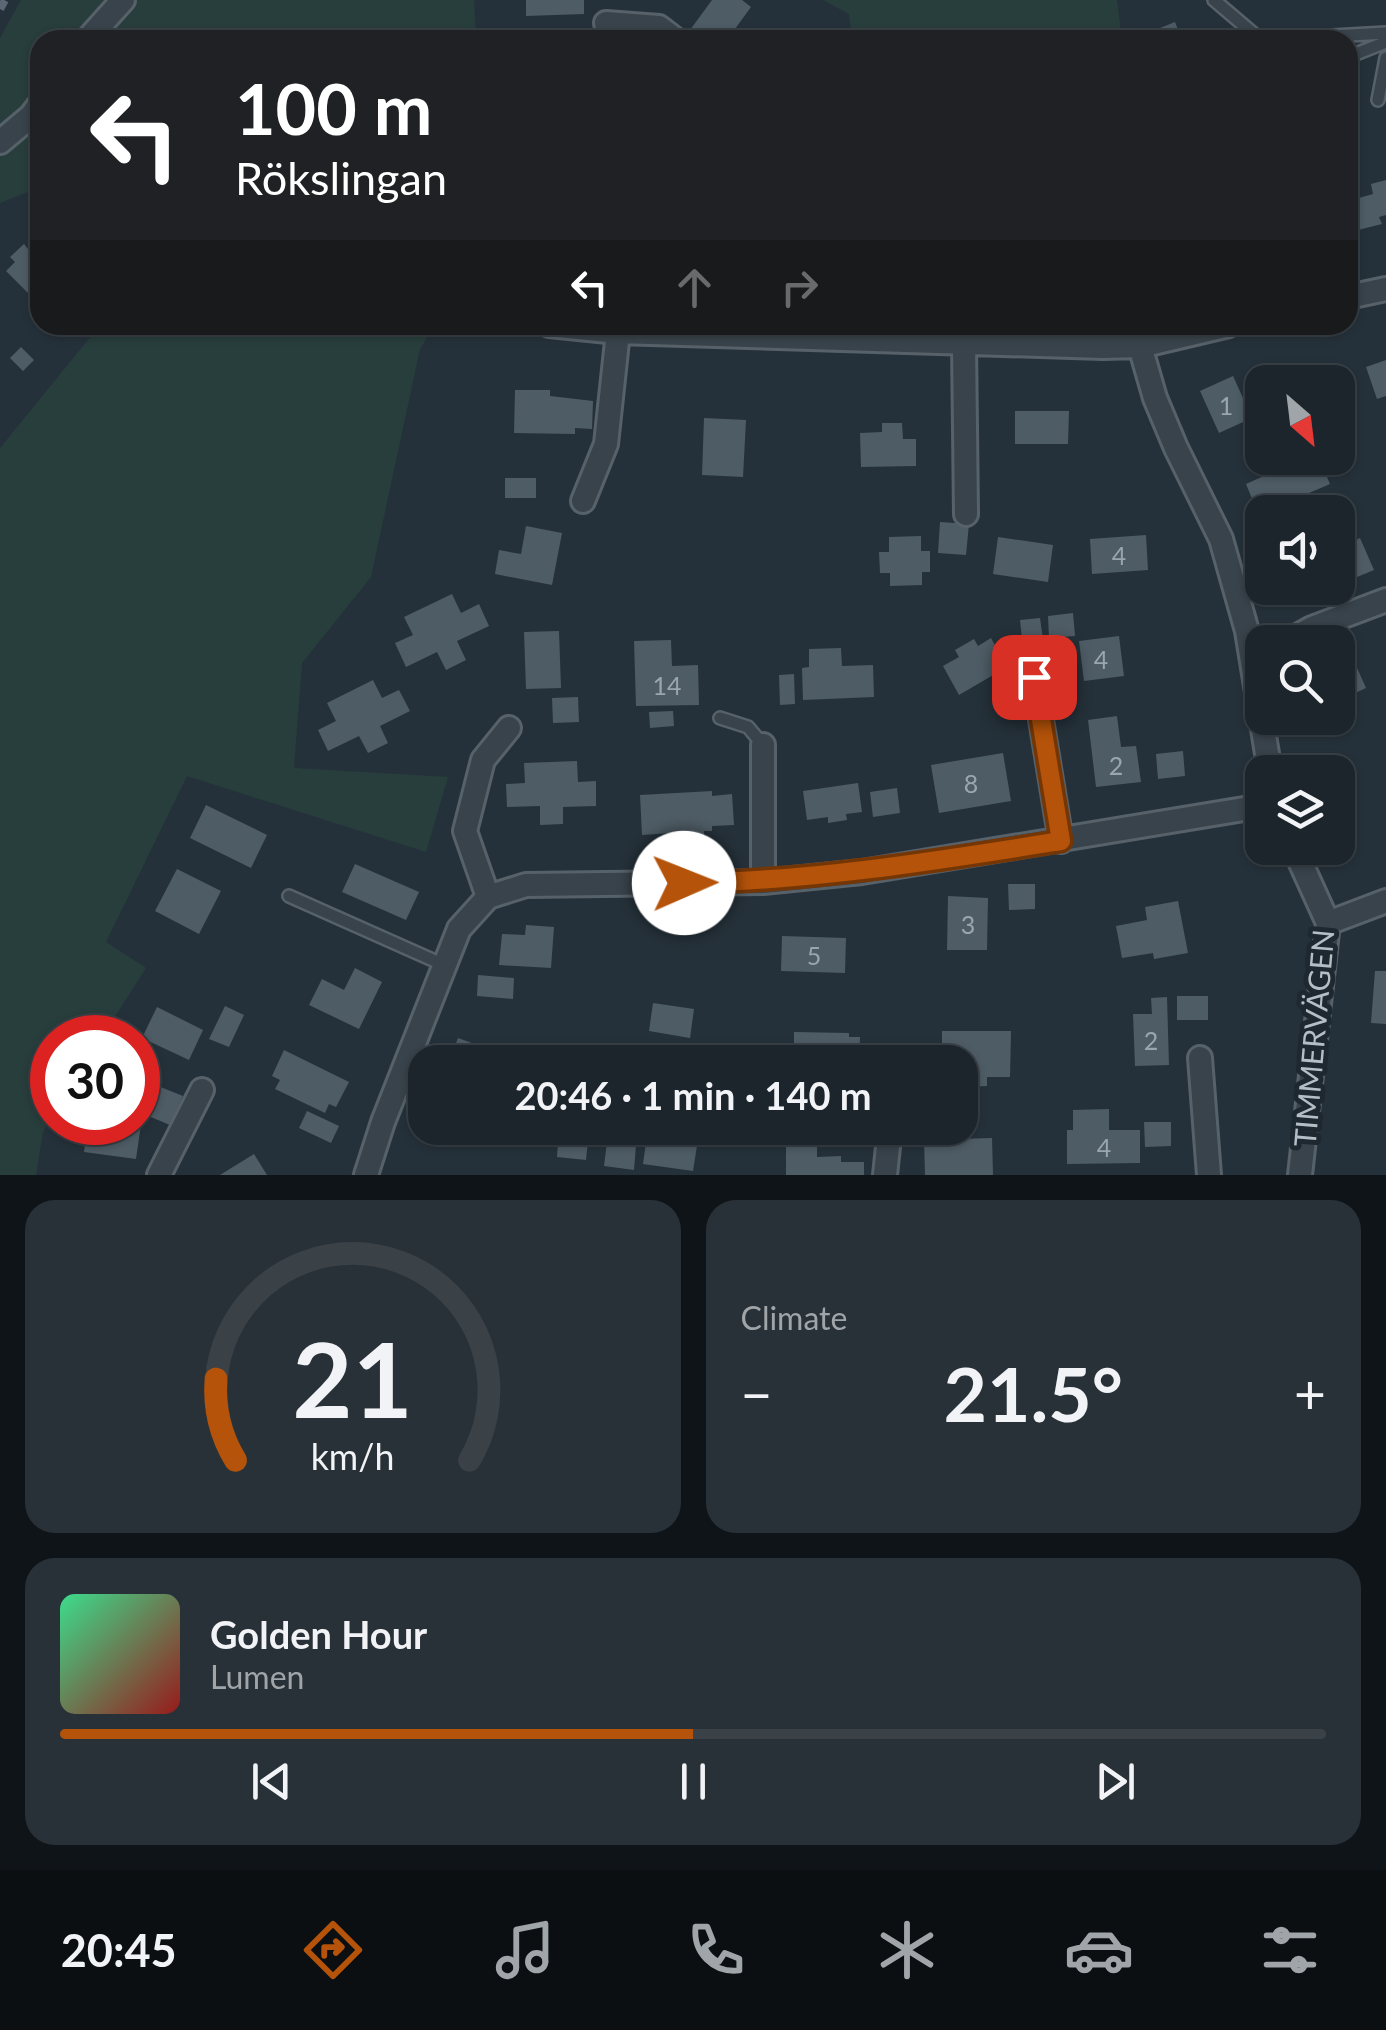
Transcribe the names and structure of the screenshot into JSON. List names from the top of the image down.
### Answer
{
  "streets": {
    "street": ["TIMMERVÄGEN"]
  },
  "house_numbers": [
    "1",
    "4",
    "4",
    "14",
    "2",
    "8",
    "3",
    "5",
    "2",
    "4"
  ],
  "north": "bottom right",
  "page": {
    "turn": ["100 m", "Rökslingan"],
    "limit": "30",
    "trip": "20:46 · 1 min · 140 m",
    "tile": "Climate",
    "heat": ["−", "21.5°", "+"],
    "song": ["Golden Hour", "Lumen"],
    "tabs": "20:45",
    "gauge": ["21", "km/h"]
  }
}
